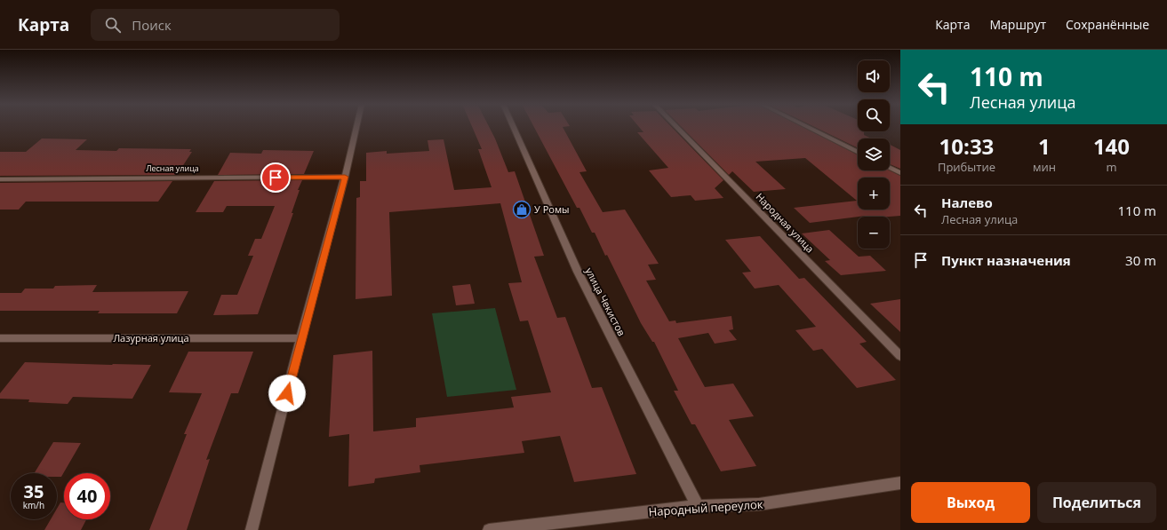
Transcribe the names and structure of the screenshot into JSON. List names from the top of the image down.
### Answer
{
  "streets": {
    "street": [
      "Лесная улица",
      "Народная улица",
      "улица Чекистов",
      "Лазурная улица",
      "Народный переулок"
    ]
  },
  "crossings": [
    ["улица Чекистов", "Народный переулок"]
  ],
  "places": {
    "shop": ["У Ромы"]
  },
  "page": {
    "header": "Карта",
    "search": "Поиск",
    "nav": ["Карта", "Маршрут", "Сохранённые"],
    "turn": ["110 m", "Лесная улица"],
    "map_buttons": ["+", "−"],
    "eta": [
      "10:33",
      "Прибытие",
      "1",
      "мин",
      "140",
      "m"
    ],
    "list": [
      {
        "name": "Налево",
        "note": "Лесная улица",
        "value": "110 m"
      },
      {
        "name": "Пункт назначения",
        "value": "30 m"
      }
    ],
    "speed": "35 km/h",
    "limit": "40",
    "buttons": ["Выход", "Поделиться"]
  }
}
